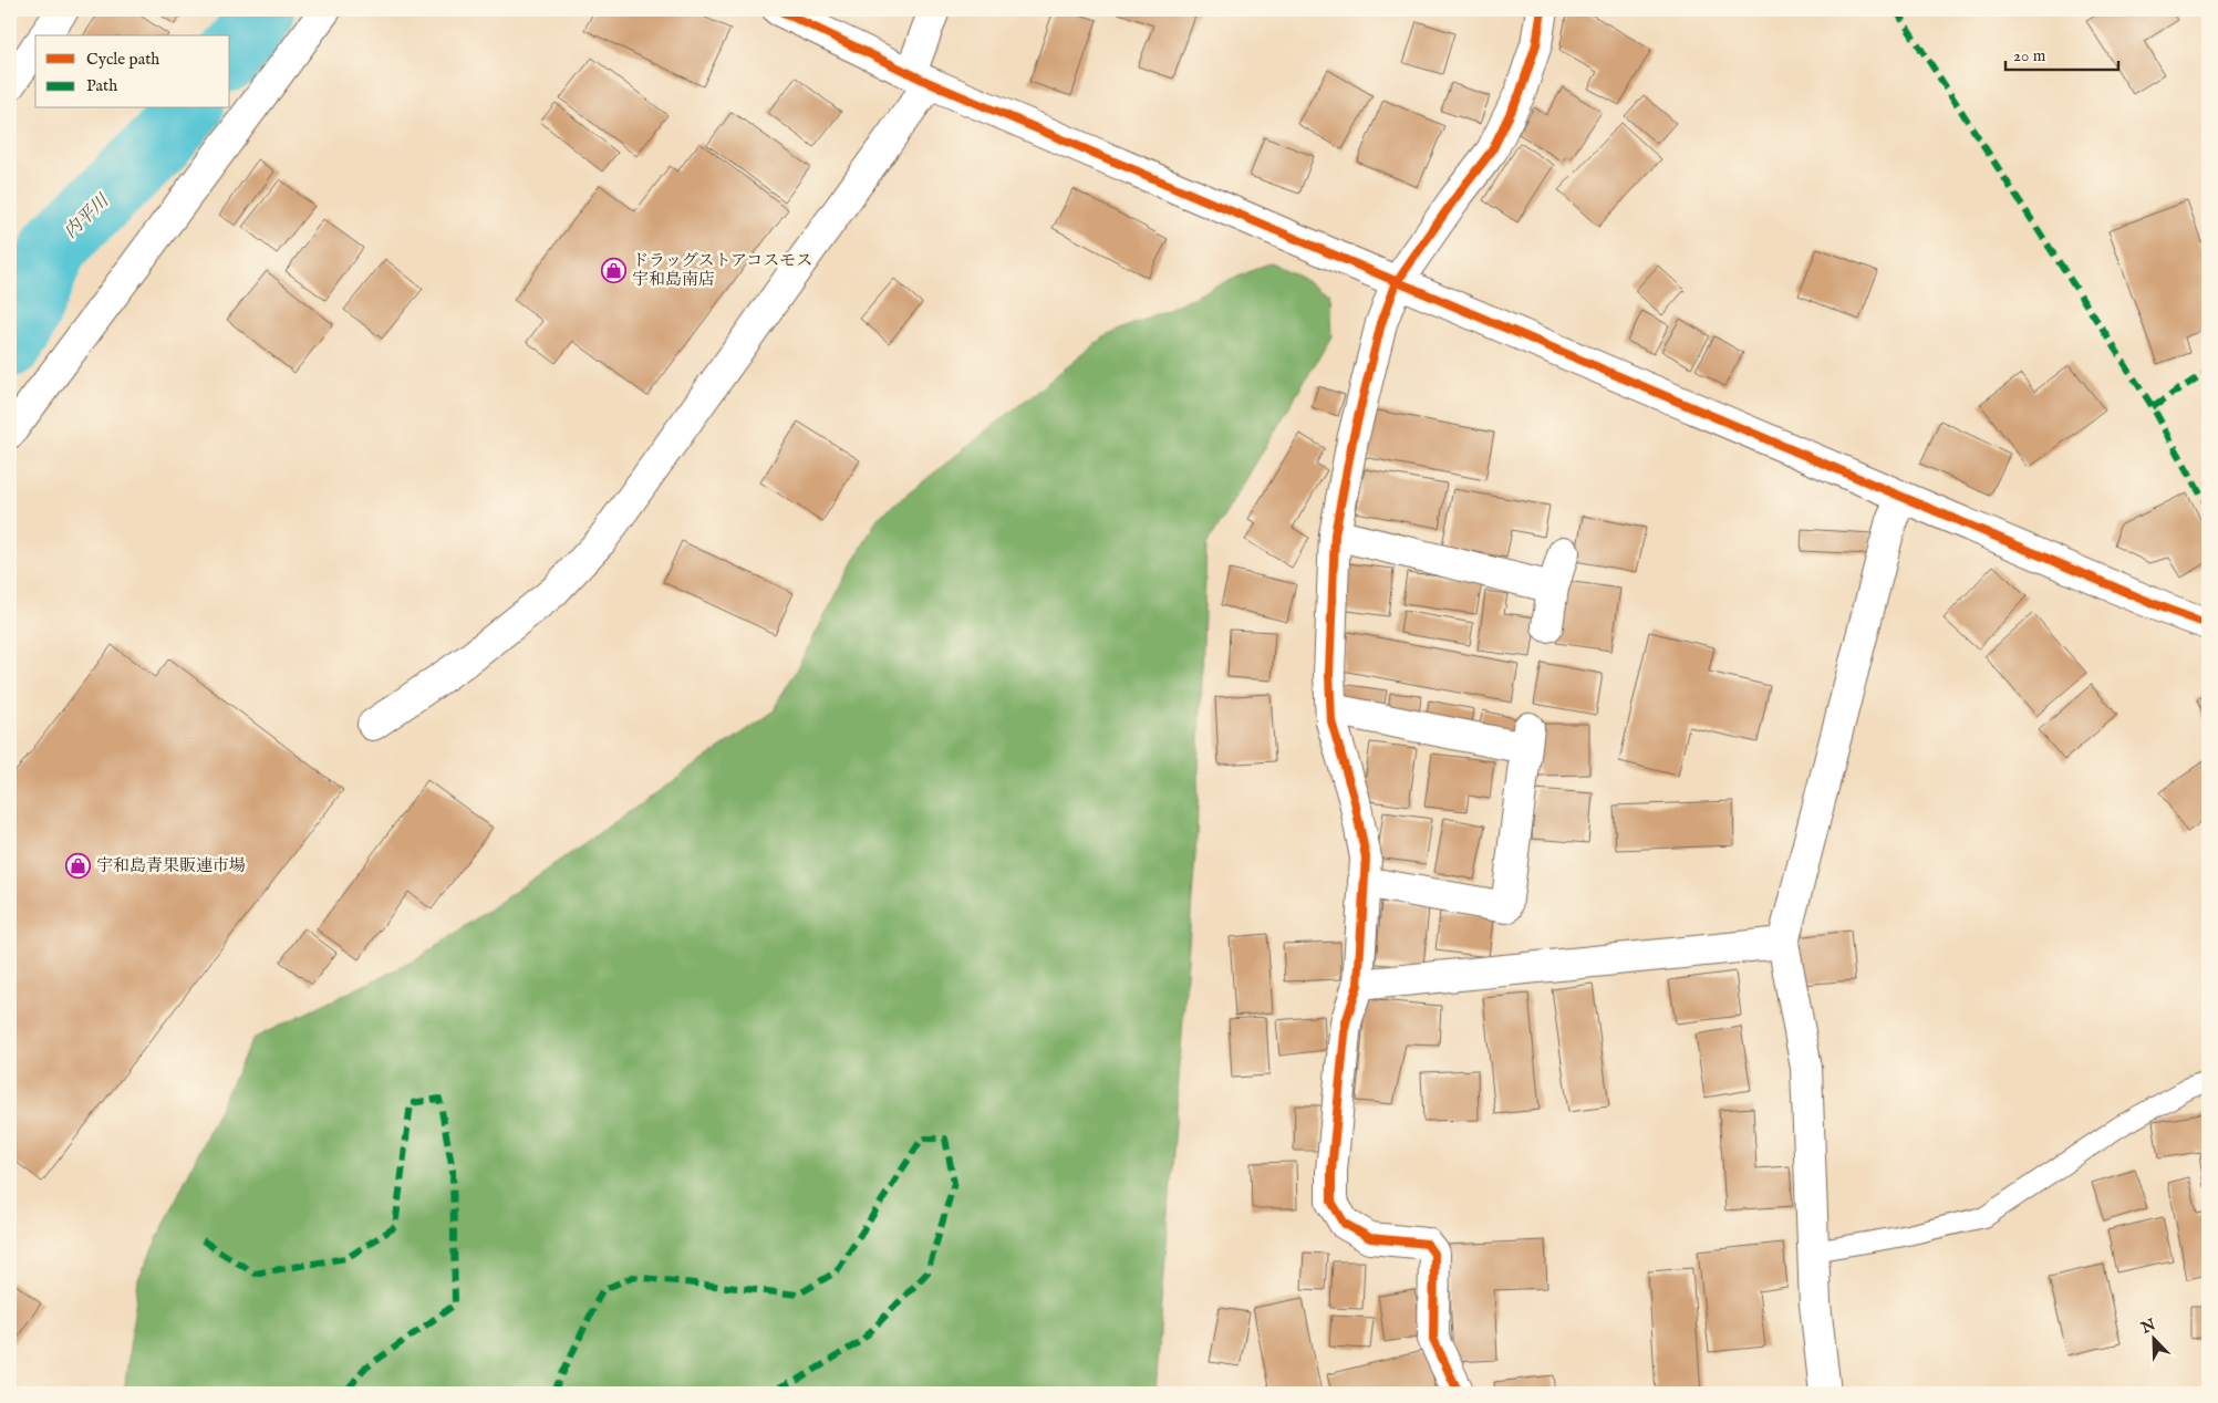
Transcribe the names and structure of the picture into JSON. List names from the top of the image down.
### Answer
{
  "water": ["内平川"],
  "places": {
    "shop": ["ドラッグストアコスモス 宇和島南店", "宇和島青果販連市場"]
  },
  "legend": ["Cycle path", "Path"],
  "scale_bar": "20 m",
  "north": "top left"
}
